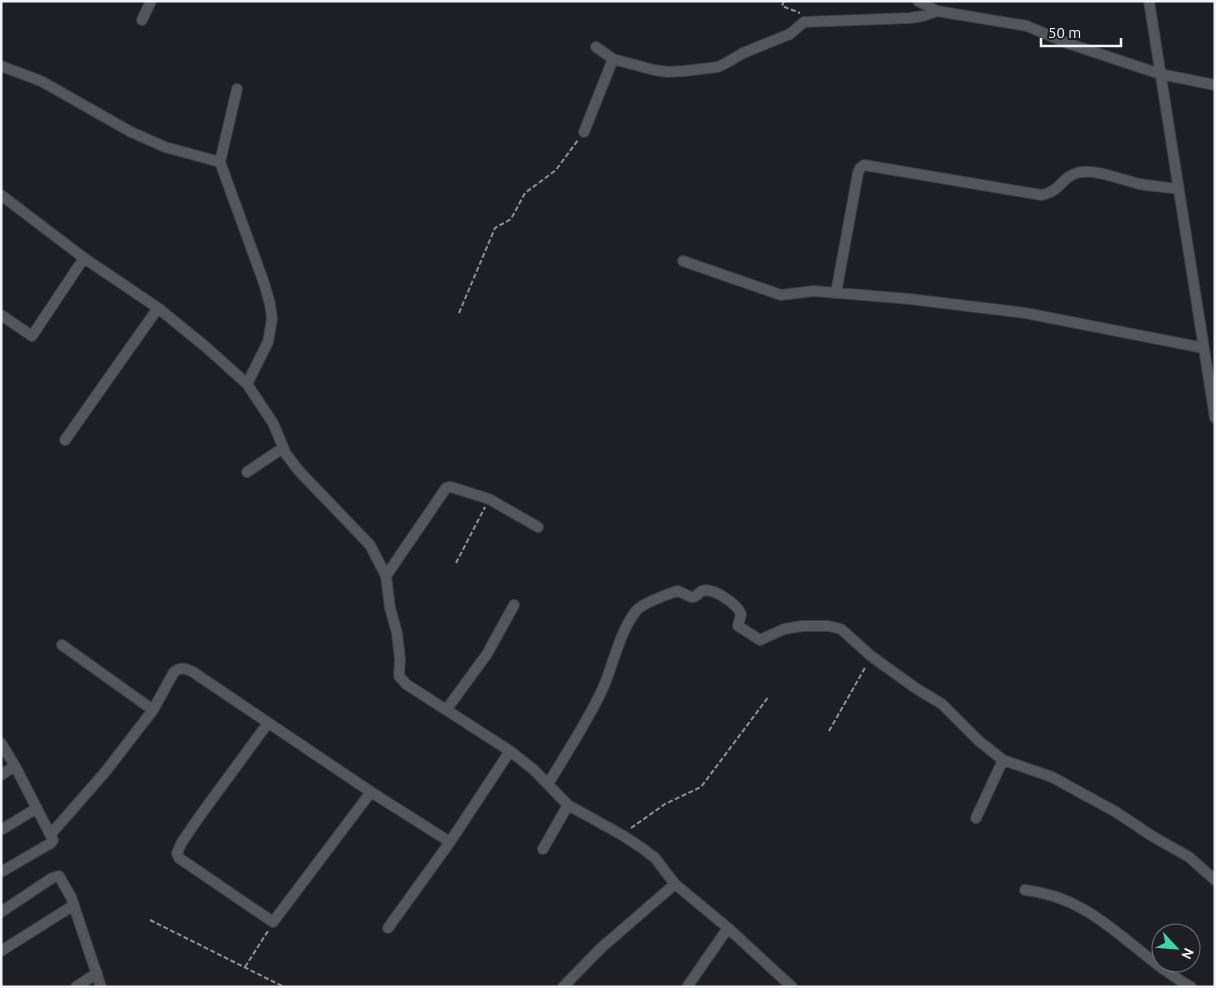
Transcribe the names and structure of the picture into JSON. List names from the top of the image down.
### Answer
{
  "scale_bar": "50 m",
  "north": "bottom right"
}
